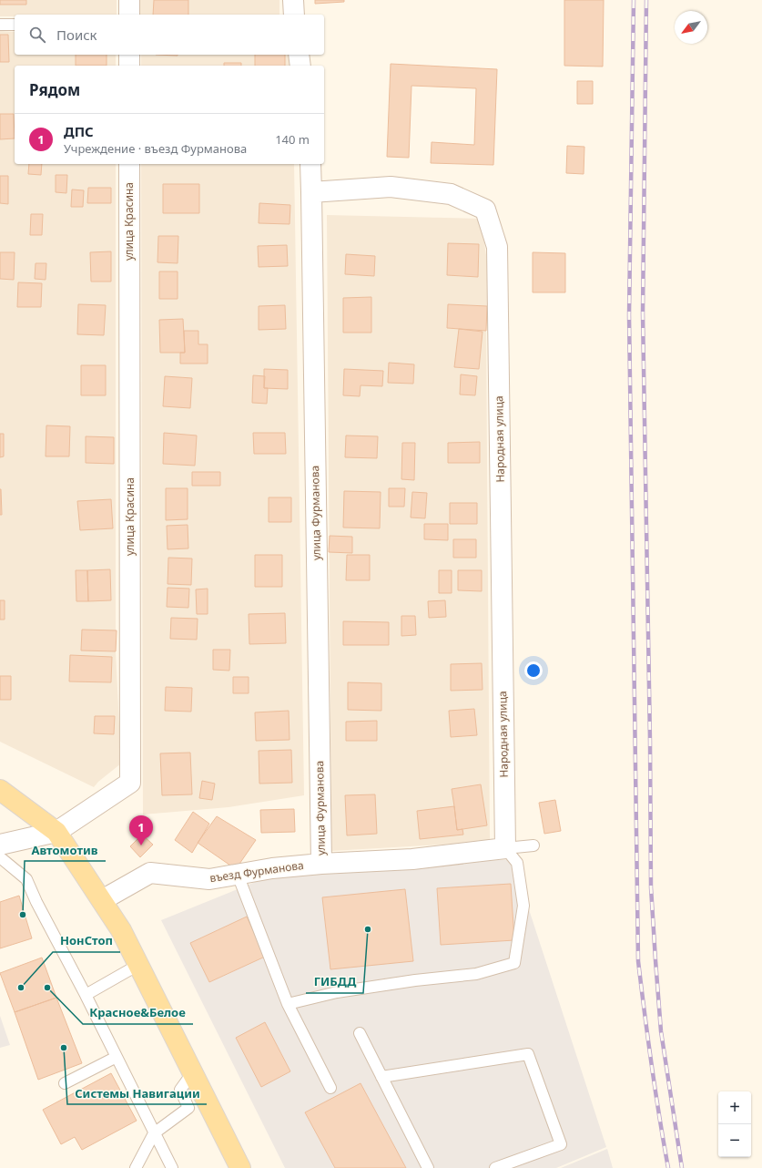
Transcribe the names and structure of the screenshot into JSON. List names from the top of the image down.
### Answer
{
  "streets": {
    "street": [
      "улица Красина",
      "Народная улица",
      "улица Фурманова",
      "въезд Фурманова"
    ]
  },
  "crossings": [
    ["Народная улица", "улица Фурманова"],
    ["Народная улица", "въезд Фурманова"],
    ["улица Фурманова", "въезд Фурманова"]
  ],
  "places": [
    "Автомотив",
    "ГИБДД",
    "НонСтоп",
    "Красное&Белое",
    "Системы Навигации"
  ],
  "north": "bottom left",
  "page": {
    "search": "Поиск",
    "heading": "Рядом",
    "list": [
      {
        "mark": "1",
        "name": "ДПС",
        "note": "Учреждение · въезд Фурманова",
        "value": "140 m"
      }
    ],
    "pins": "1",
    "map_buttons": ["+", "−"]
  }
}
